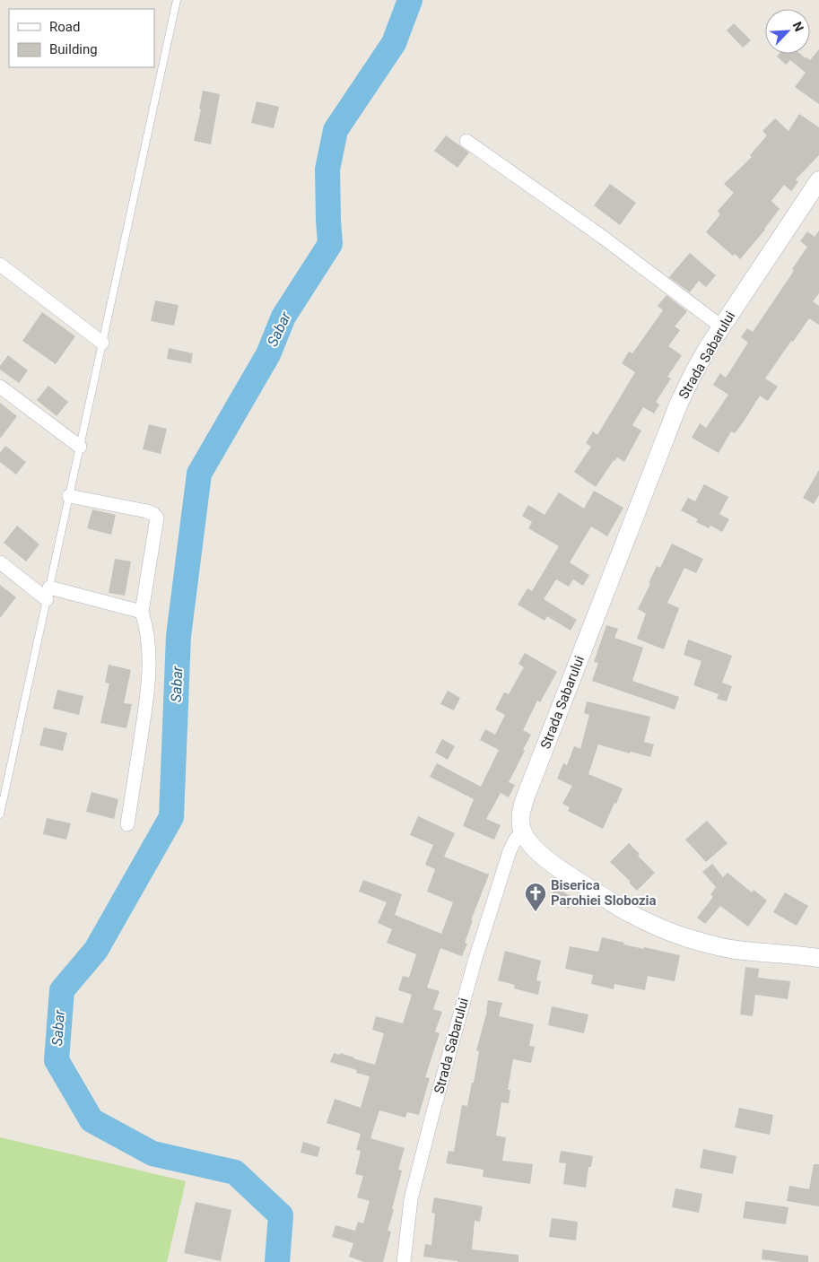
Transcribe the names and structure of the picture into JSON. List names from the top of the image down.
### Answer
{
  "streets": {
    "main road": ["Strada Sabarului"]
  },
  "water": ["Sabar"],
  "places": {
    "church": ["Biserica Parohiei Slobozia"]
  },
  "legend": ["Road", "Building"],
  "north": "top right"
}
